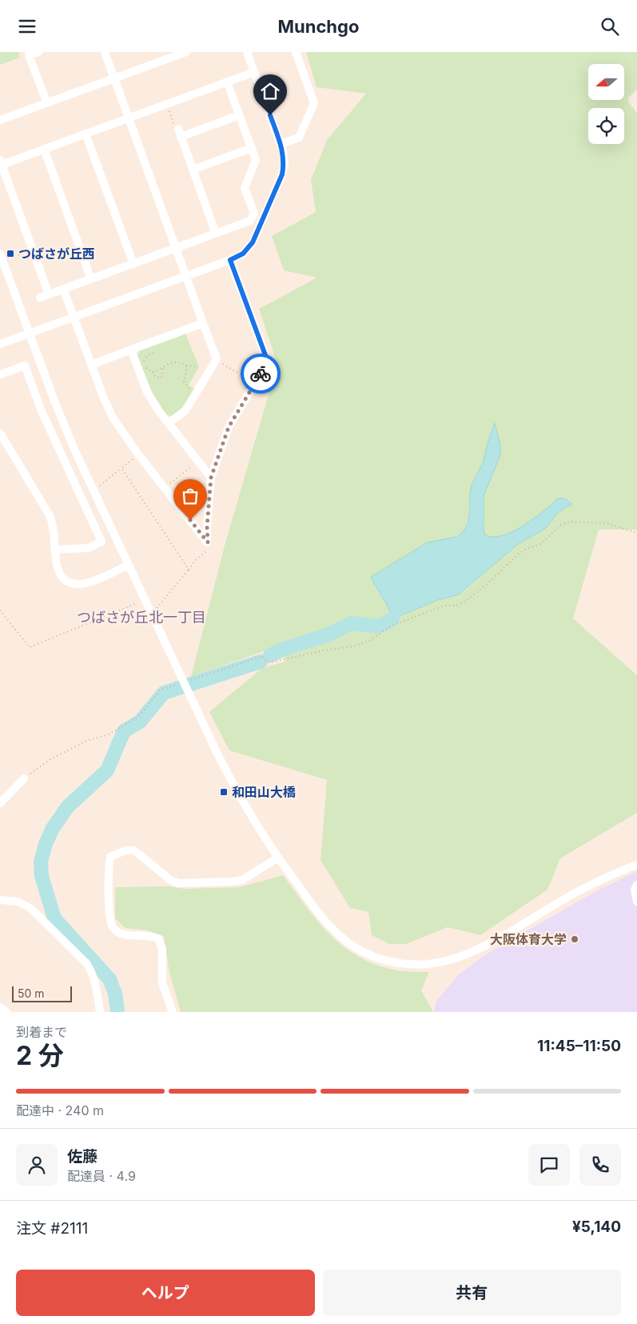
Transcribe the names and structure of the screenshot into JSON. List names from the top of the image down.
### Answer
{
  "districts": ["つばさが丘北一丁目"],
  "places": {
    "transit": ["つばさが丘西", "和田山大橋"],
    "other": ["大阪体育大学"]
  },
  "scale_bar": "50 m",
  "north": "left",
  "page": {
    "header": "Munchgo",
    "scale": "50 m",
    "heading": ["2 分", "到着まで", "11:45–11:50"],
    "panel": [
      "佐藤",
      "配達員 · 4.9",
      "注文 #2111",
      "¥5,140"
    ],
    "bar": "配達中 · 240 m",
    "buttons": ["ヘルプ", "共有"]
  }
}
